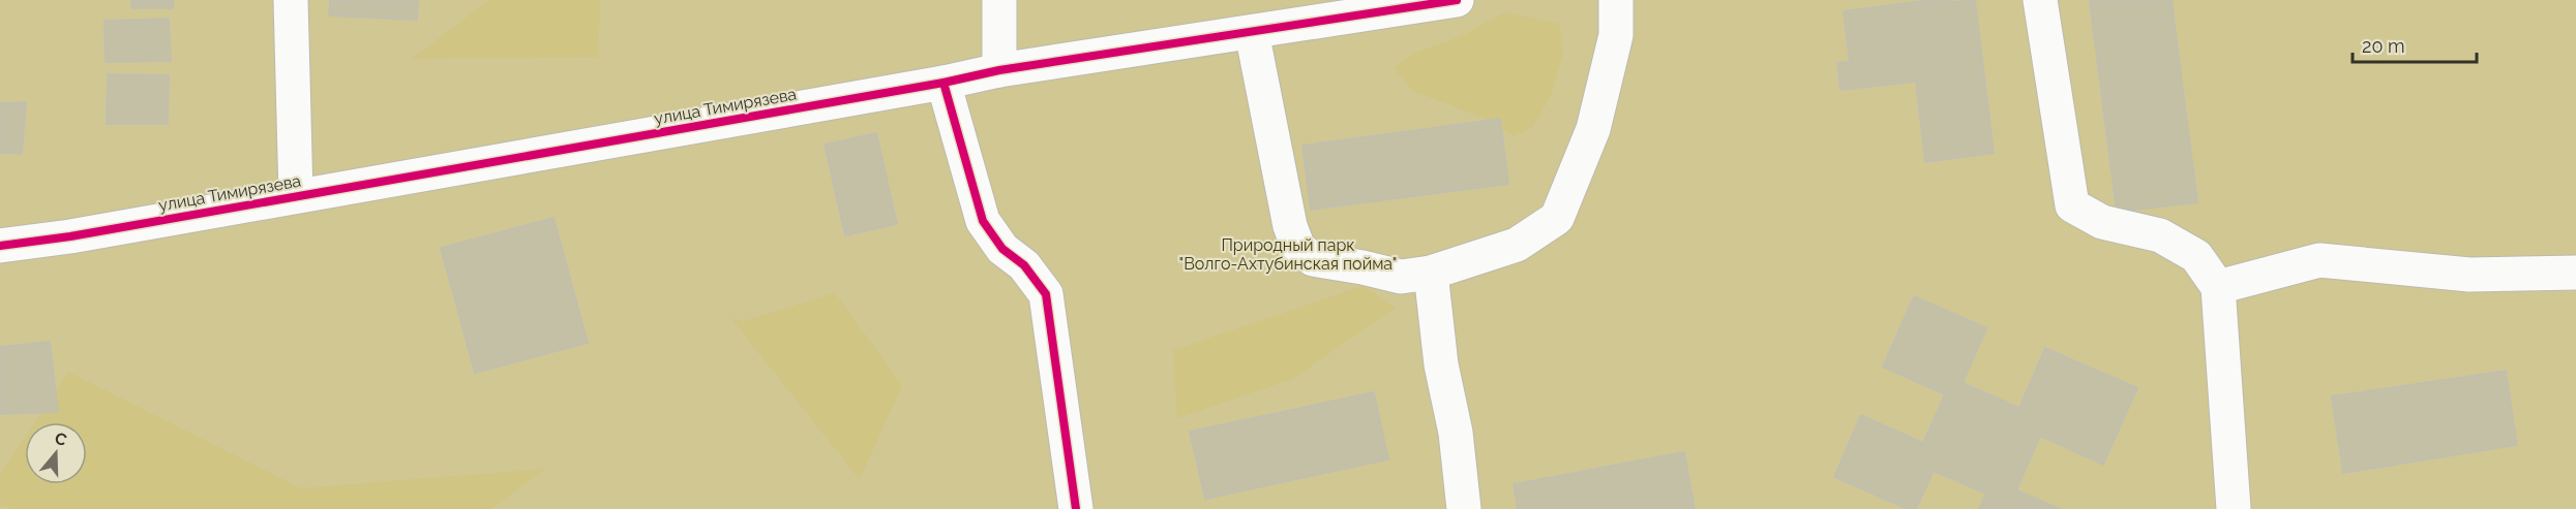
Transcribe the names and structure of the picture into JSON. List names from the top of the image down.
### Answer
{
  "streets": {
    "street": ["улица Тимирязева"]
  },
  "parks": ["Природный парк \"Волго-Ахтубинская пойма\""],
  "scale_bar": "20 m",
  "north": "top"
}
